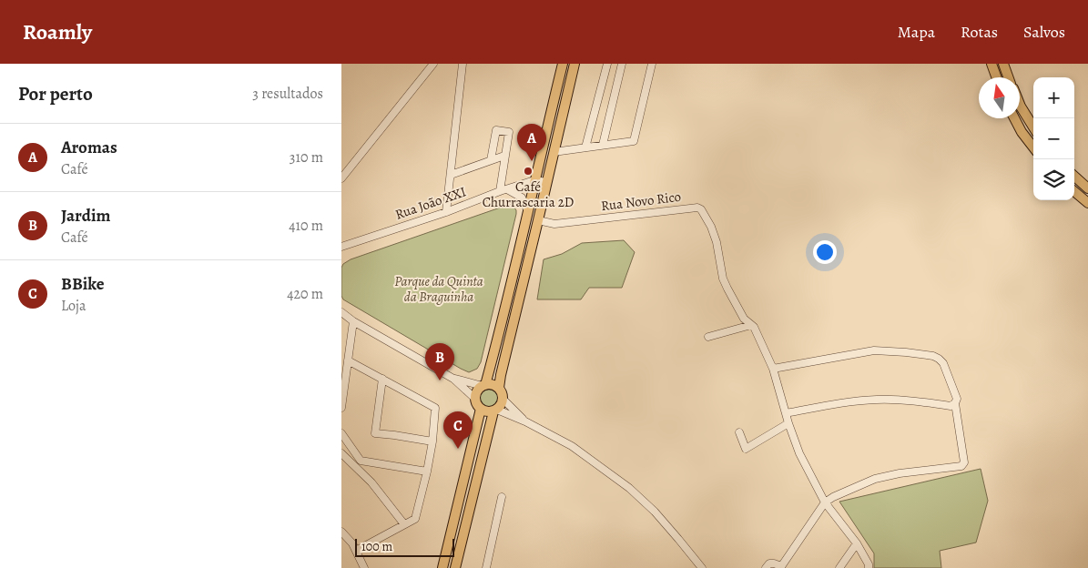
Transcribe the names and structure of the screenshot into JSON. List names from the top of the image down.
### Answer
{
  "streets": {
    "street": ["Rua Novo Rico", "Rua João XXI"]
  },
  "parks": ["Parque da Quinta da Braguinha"],
  "places": ["Café Churrascaria 2D"],
  "scale_bar": "100 m",
  "north": "top",
  "page": {
    "header": "Roamly",
    "nav": ["Mapa", "Rotas", "Salvos"],
    "heading": ["Por perto", "3 resultados"],
    "map_buttons": ["+", "−"],
    "list": [
      {
        "mark": "A",
        "name": "Aromas",
        "note": "Café",
        "value": "310 m"
      },
      {
        "mark": "B",
        "name": "Jardim",
        "note": "Café",
        "value": "410 m"
      },
      {
        "mark": "C",
        "name": "BBike",
        "note": "Loja",
        "value": "420 m"
      }
    ],
    "pins": ["A", "B", "C"],
    "scale": "100 m"
  }
}
